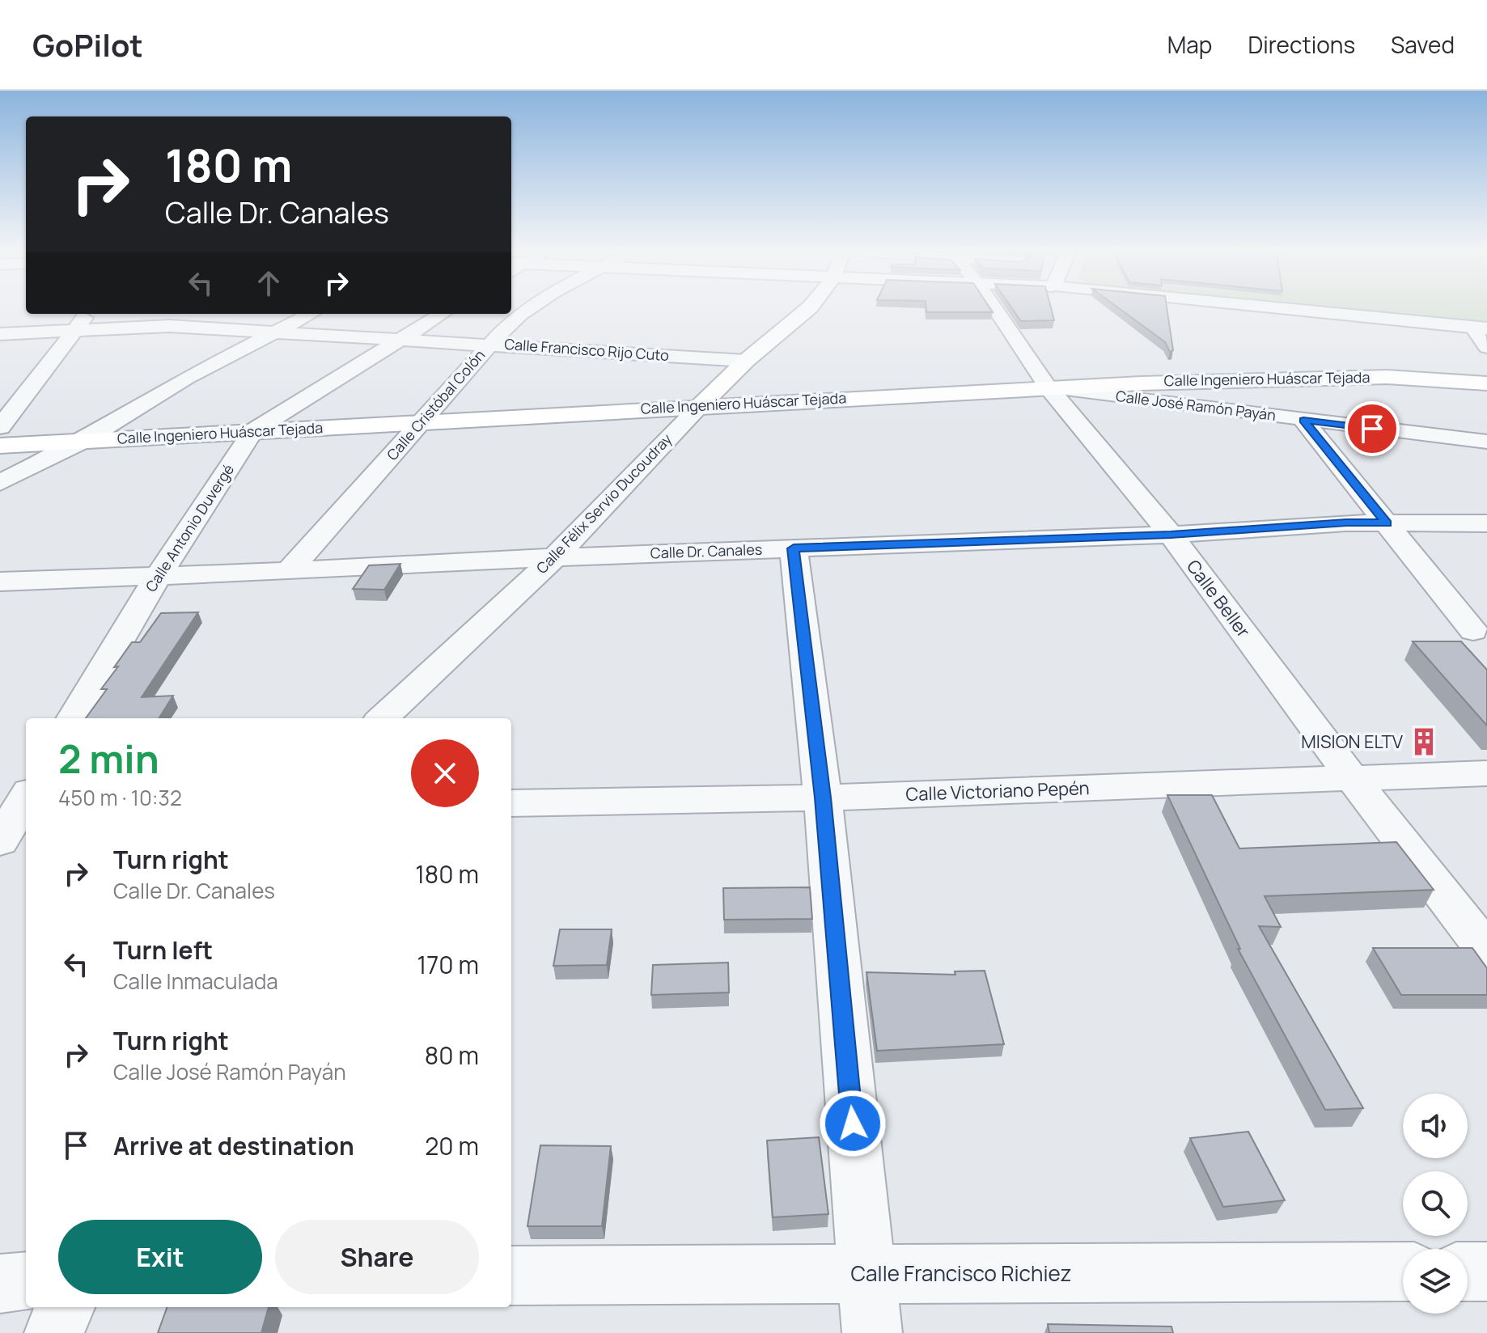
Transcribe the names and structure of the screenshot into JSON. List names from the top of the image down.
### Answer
{
  "streets": {
    "main road": ["Calle Ingeniero Huáscar Tejada", "Calle Félix Servio Ducoudray"],
    "street": [
      "Calle Francisco Rijo Cuto",
      "Calle Cristóbal Colón",
      "Calle José Ramón Payán",
      "Calle Antonio Duvergé",
      "Calle Dr. Canales",
      "Calle Beller",
      "Calle Victoriano Pepén",
      "Calle Francisco Richiez"
    ]
  },
  "crossings": [
    ["Calle Francisco Rijo Cuto", "Calle Cristóbal Colón"],
    ["Calle Francisco Rijo Cuto", "Calle Félix Servio Ducoudray"],
    ["Calle Francisco Rijo Cuto", "Calle Antonio Duvergé"],
    ["Calle Ingeniero Huáscar Tejada", "Calle Cristóbal Colón"],
    ["Calle Ingeniero Huáscar Tejada", "Calle José Ramón Payán"],
    ["Calle Ingeniero Huáscar Tejada", "Calle Félix Servio Ducoudray"],
    ["Calle Ingeniero Huáscar Tejada", "Calle Antonio Duvergé"],
    ["Calle Ingeniero Huáscar Tejada", "Calle Beller"],
    ["Calle Cristóbal Colón", "Calle Dr. Canales"],
    ["Calle José Ramón Payán", "Calle Beller"],
    ["Calle Félix Servio Ducoudray", "Calle Dr. Canales"],
    ["Calle Antonio Duvergé", "Calle Dr. Canales"],
    ["Calle Dr. Canales", "Calle Beller"],
    ["Calle Beller", "Calle Victoriano Pepén"]
  ],
  "places": {
    "building": ["MISION ELTV"]
  },
  "page": {
    "header": "GoPilot",
    "nav": ["Map", "Directions", "Saved"],
    "turn": ["180 m", "Calle Dr. Canales"],
    "heading": ["2 min", "450 m · 10:32"],
    "list": [
      {
        "name": "Turn right",
        "note": "Calle Dr. Canales",
        "value": "180 m"
      },
      {
        "name": "Turn left",
        "note": "Calle Inmaculada",
        "value": "170 m"
      },
      {
        "name": "Turn right",
        "note": "Calle José Ramón Payán",
        "value": "80 m"
      },
      {
        "name": "Arrive at destination",
        "value": "20 m"
      }
    ],
    "buttons": ["Exit", "Share"]
  }
}
